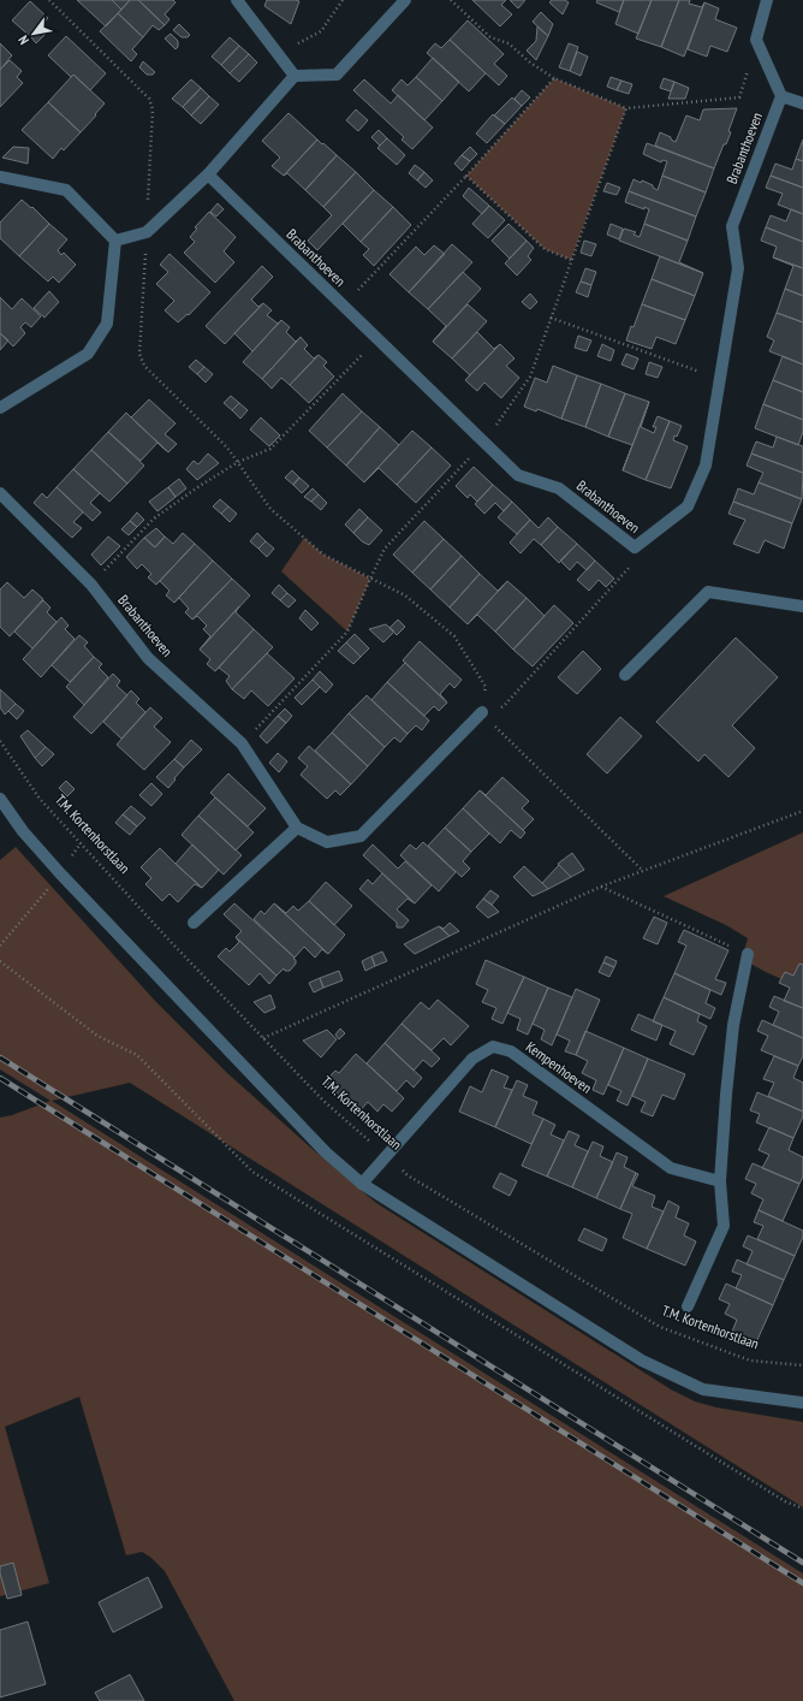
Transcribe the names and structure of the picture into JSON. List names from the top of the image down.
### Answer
{
  "streets": {
    "street": ["Brabanthoeven", "Kempenhoeven"],
    "path": ["T.M. Kortenhorstlaan"]
  },
  "crossings": [
    ["T.M. Kortenhorstlaan", "Kempenhoeven"]
  ],
  "north": "bottom left"
}
